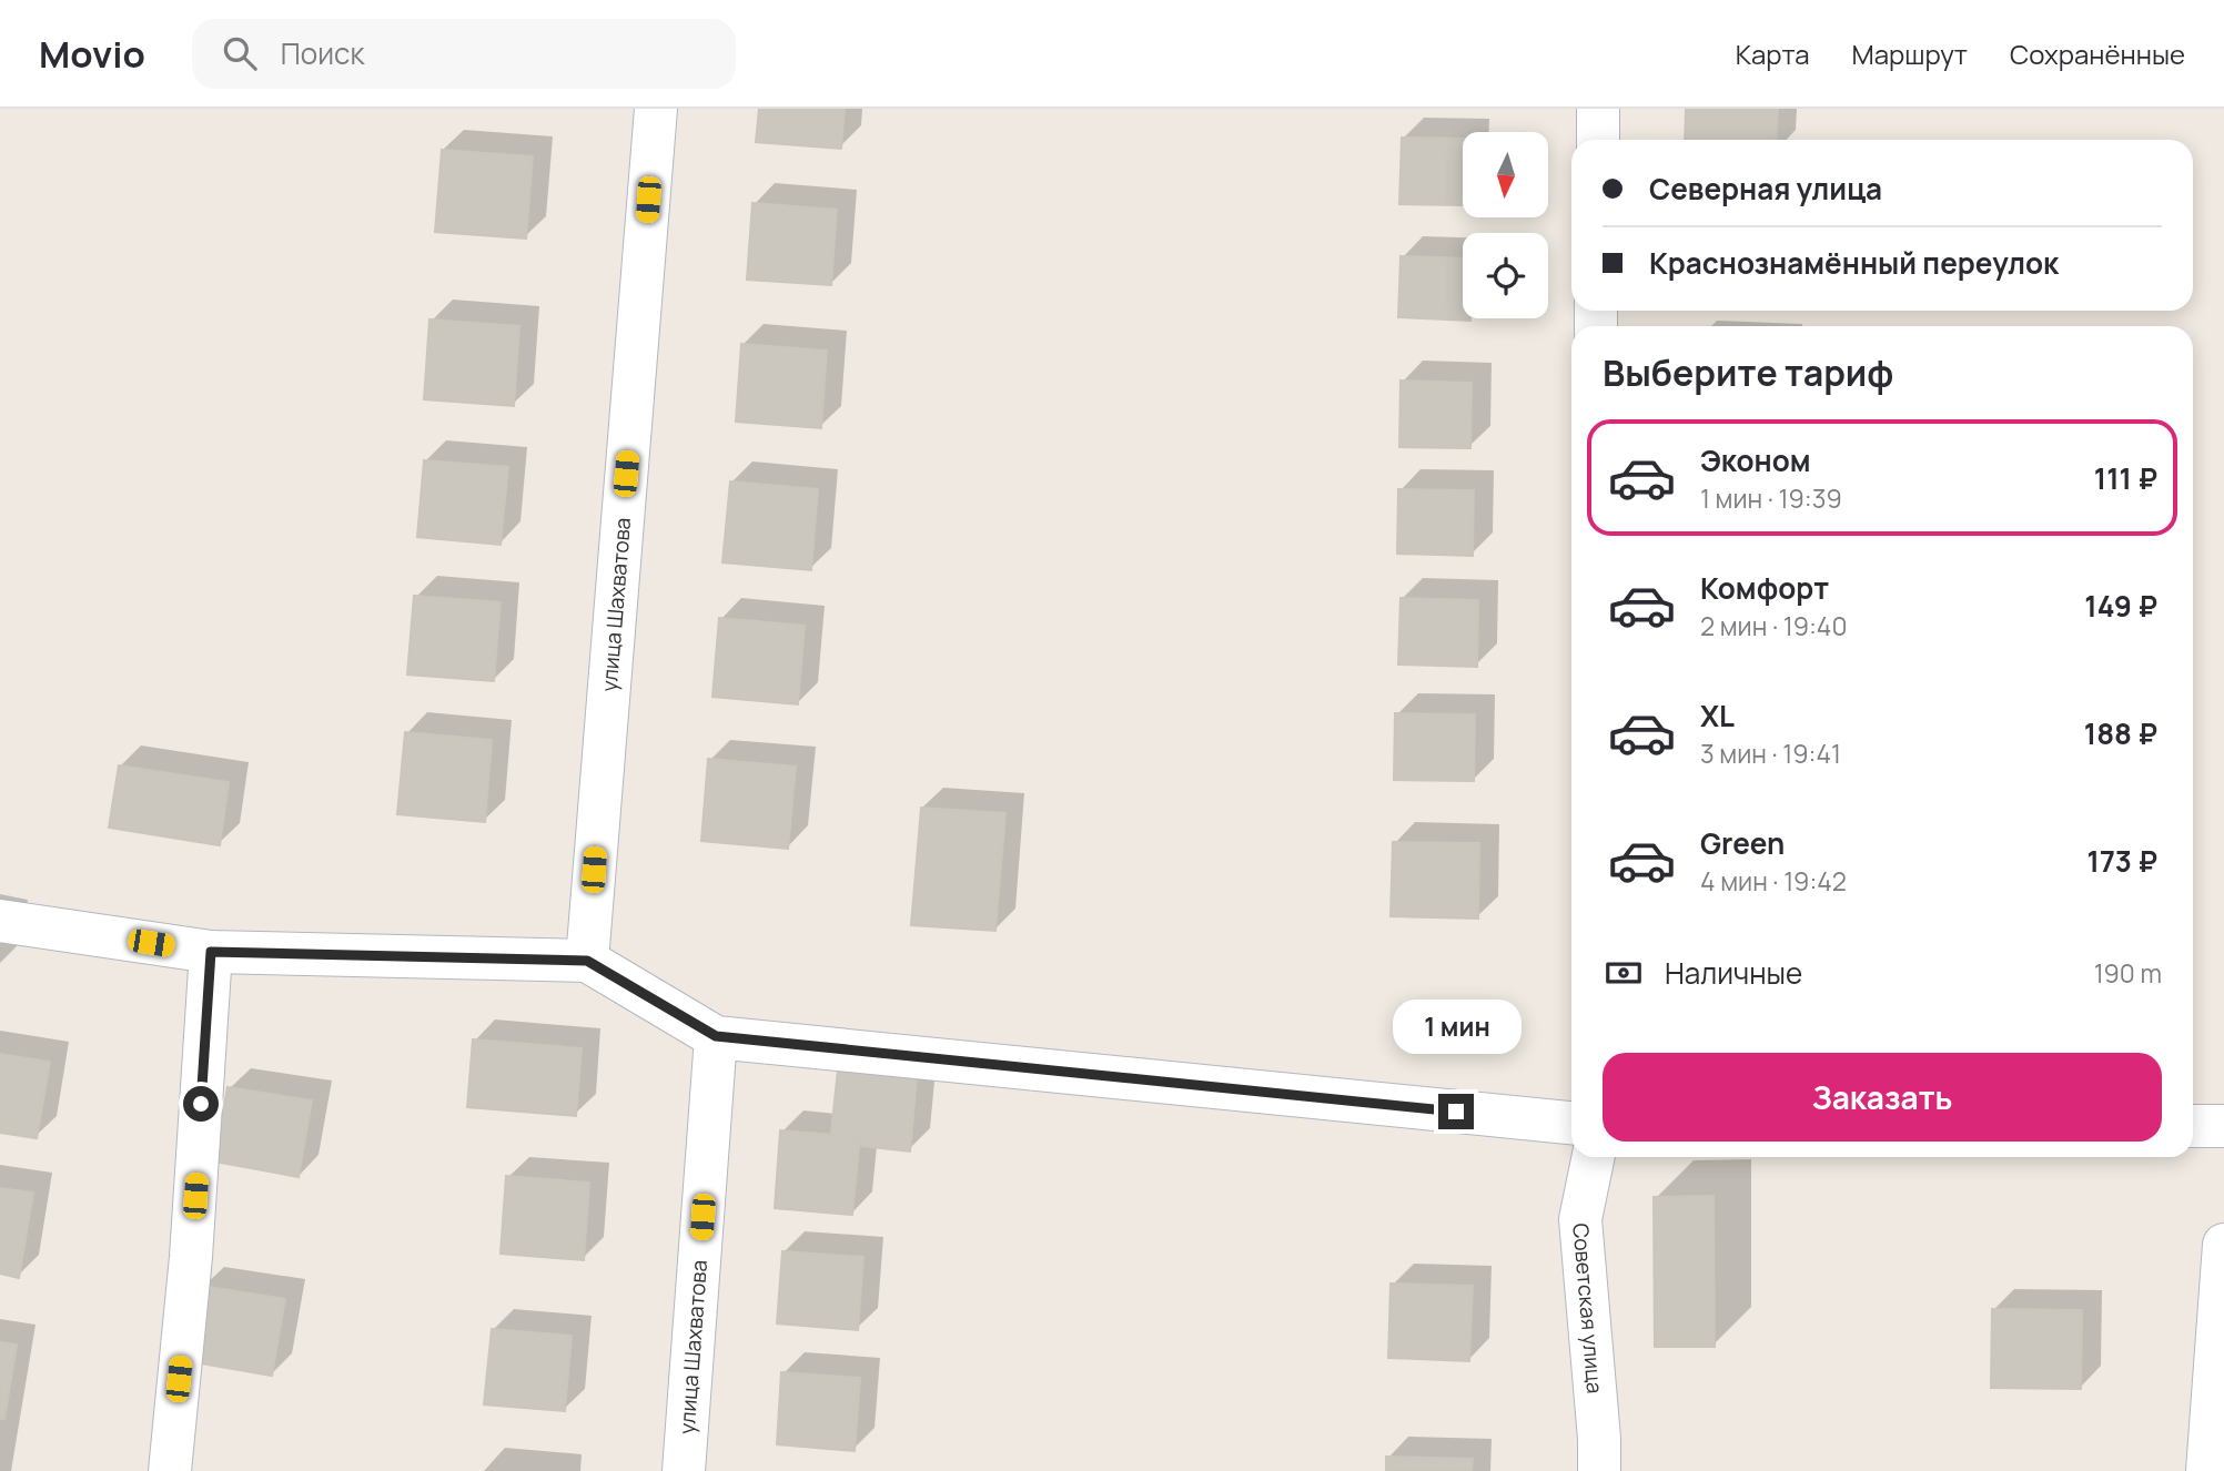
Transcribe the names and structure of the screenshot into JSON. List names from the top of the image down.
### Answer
{
  "streets": {
    "street": ["улица Шахватова", "Советская улица"]
  },
  "north": "bottom",
  "page": {
    "header": "Movio",
    "search": "Поиск",
    "nav": ["Карта", "Маршрут", "Сохранённые"],
    "banner": ["Северная улица", "Краснознамённый переулок"],
    "heading": "Выберите тариф",
    "list": [
      {
        "name": "Эконом",
        "note": "1 мин · 19:39",
        "value": "111 ₽"
      },
      {
        "name": "Комфорт",
        "note": "2 мин · 19:40",
        "value": "149 ₽"
      },
      {
        "name": "XL",
        "note": "3 мин · 19:41",
        "value": "188 ₽"
      },
      {
        "name": "Green",
        "note": "4 мин · 19:42",
        "value": "173 ₽"
      }
    ],
    "pay": ["Наличные", "190 m"],
    "bubble": "1 мин",
    "buttons": "Заказать"
  }
}
